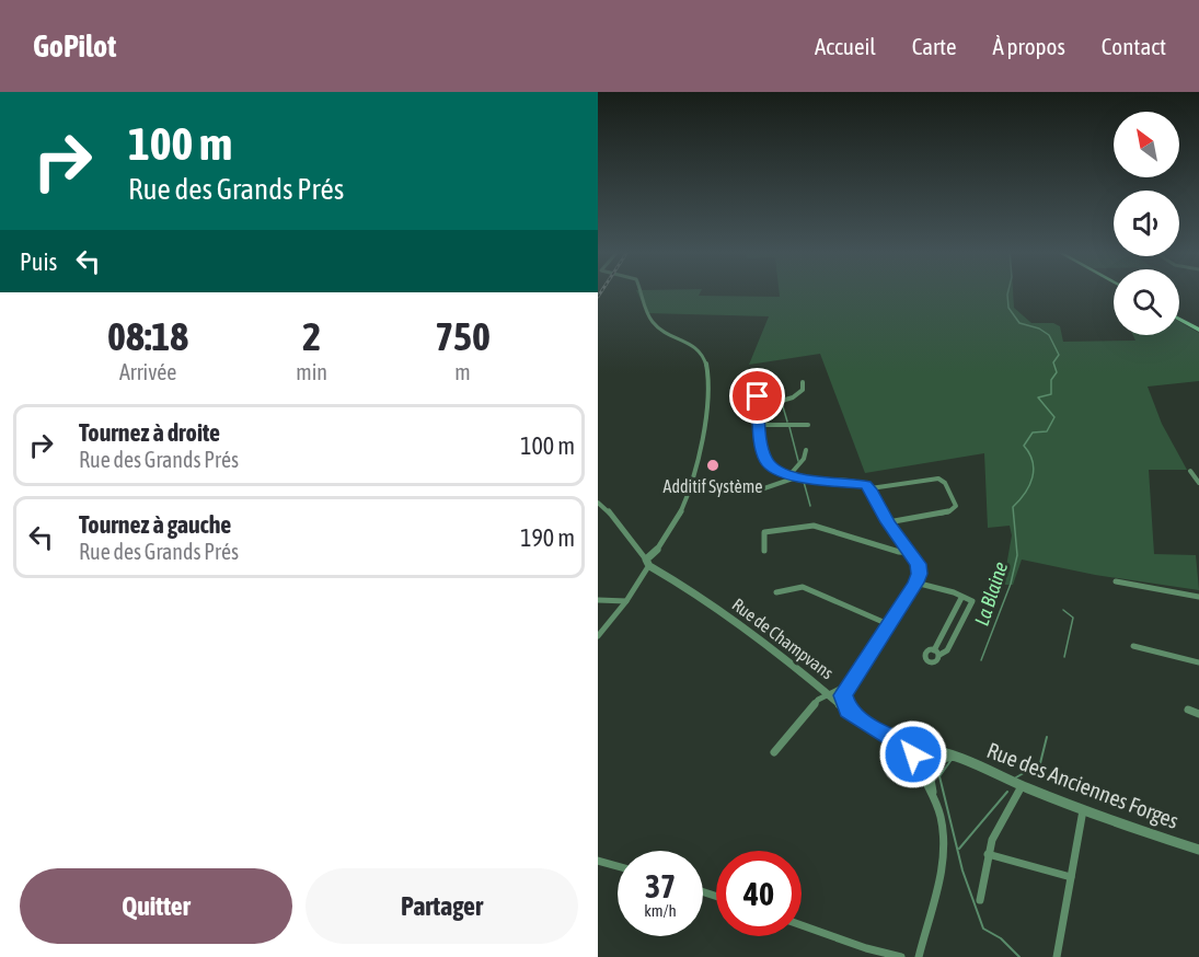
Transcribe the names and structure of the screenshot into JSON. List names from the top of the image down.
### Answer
{
  "streets": {
    "street": ["Rue de Champvans", "Rue des Anciennes Forges"]
  },
  "crossings": [
    ["Rue de Champvans", "Rue des Anciennes Forges"]
  ],
  "water": ["La Blaine"],
  "places": ["Additif Système"],
  "north": "top left",
  "page": {
    "header": "GoPilot",
    "nav": [
      "Accueil",
      "Carte",
      "À propos",
      "Contact"
    ],
    "turn": ["100 m", "Rue des Grands Prés"],
    "then": "Puis",
    "eta": [
      "08:18",
      "Arrivée",
      "2",
      "min",
      "750",
      "m"
    ],
    "list": [
      {
        "name": "Tournez à droite",
        "note": "Rue des Grands Prés",
        "value": "100 m"
      },
      {
        "name": "Tournez à gauche",
        "note": "Rue des Grands Prés",
        "value": "190 m"
      }
    ],
    "speed": "37 km/h",
    "limit": "40",
    "buttons": ["Quitter", "Partager"]
  }
}
